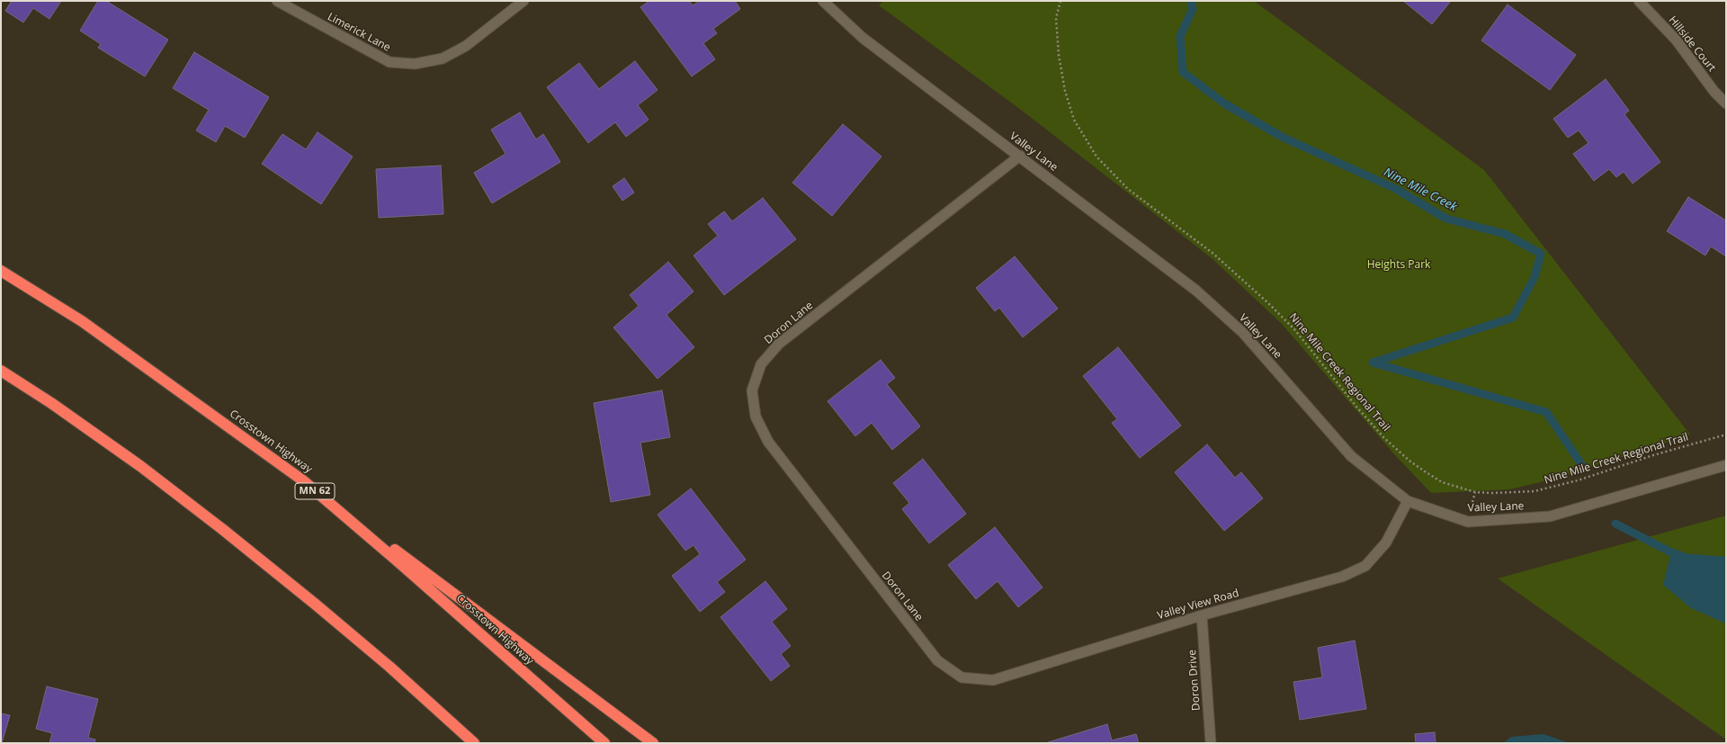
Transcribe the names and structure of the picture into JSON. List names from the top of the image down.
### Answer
{
  "streets": {
    "highway": ["Crosstown Highway", "MN 62"],
    "street": [
      "Limerick Lane",
      "Hillside Court",
      "Valley Lane",
      "Doron Lane",
      "Valley View Road",
      "Doron Drive"
    ],
    "path": ["Nine Mile Creek Regional Trail"]
  },
  "crossings": [
    ["Valley Lane", "Doron Lane"],
    ["Valley Lane", "Valley View Road"],
    ["Doron Lane", "Valley View Road"],
    ["Valley View Road", "Doron Drive"]
  ],
  "water": ["Nine Mile Creek"],
  "parks": ["Heights Park"]
}
